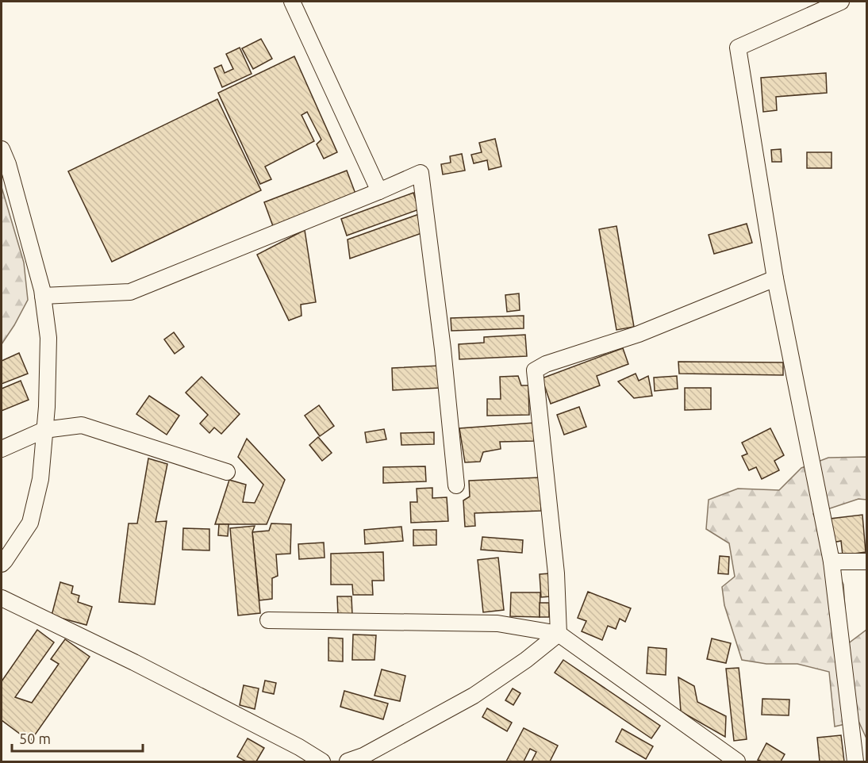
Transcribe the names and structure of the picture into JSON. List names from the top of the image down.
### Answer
{
  "scale_bar": "50 m"
}
